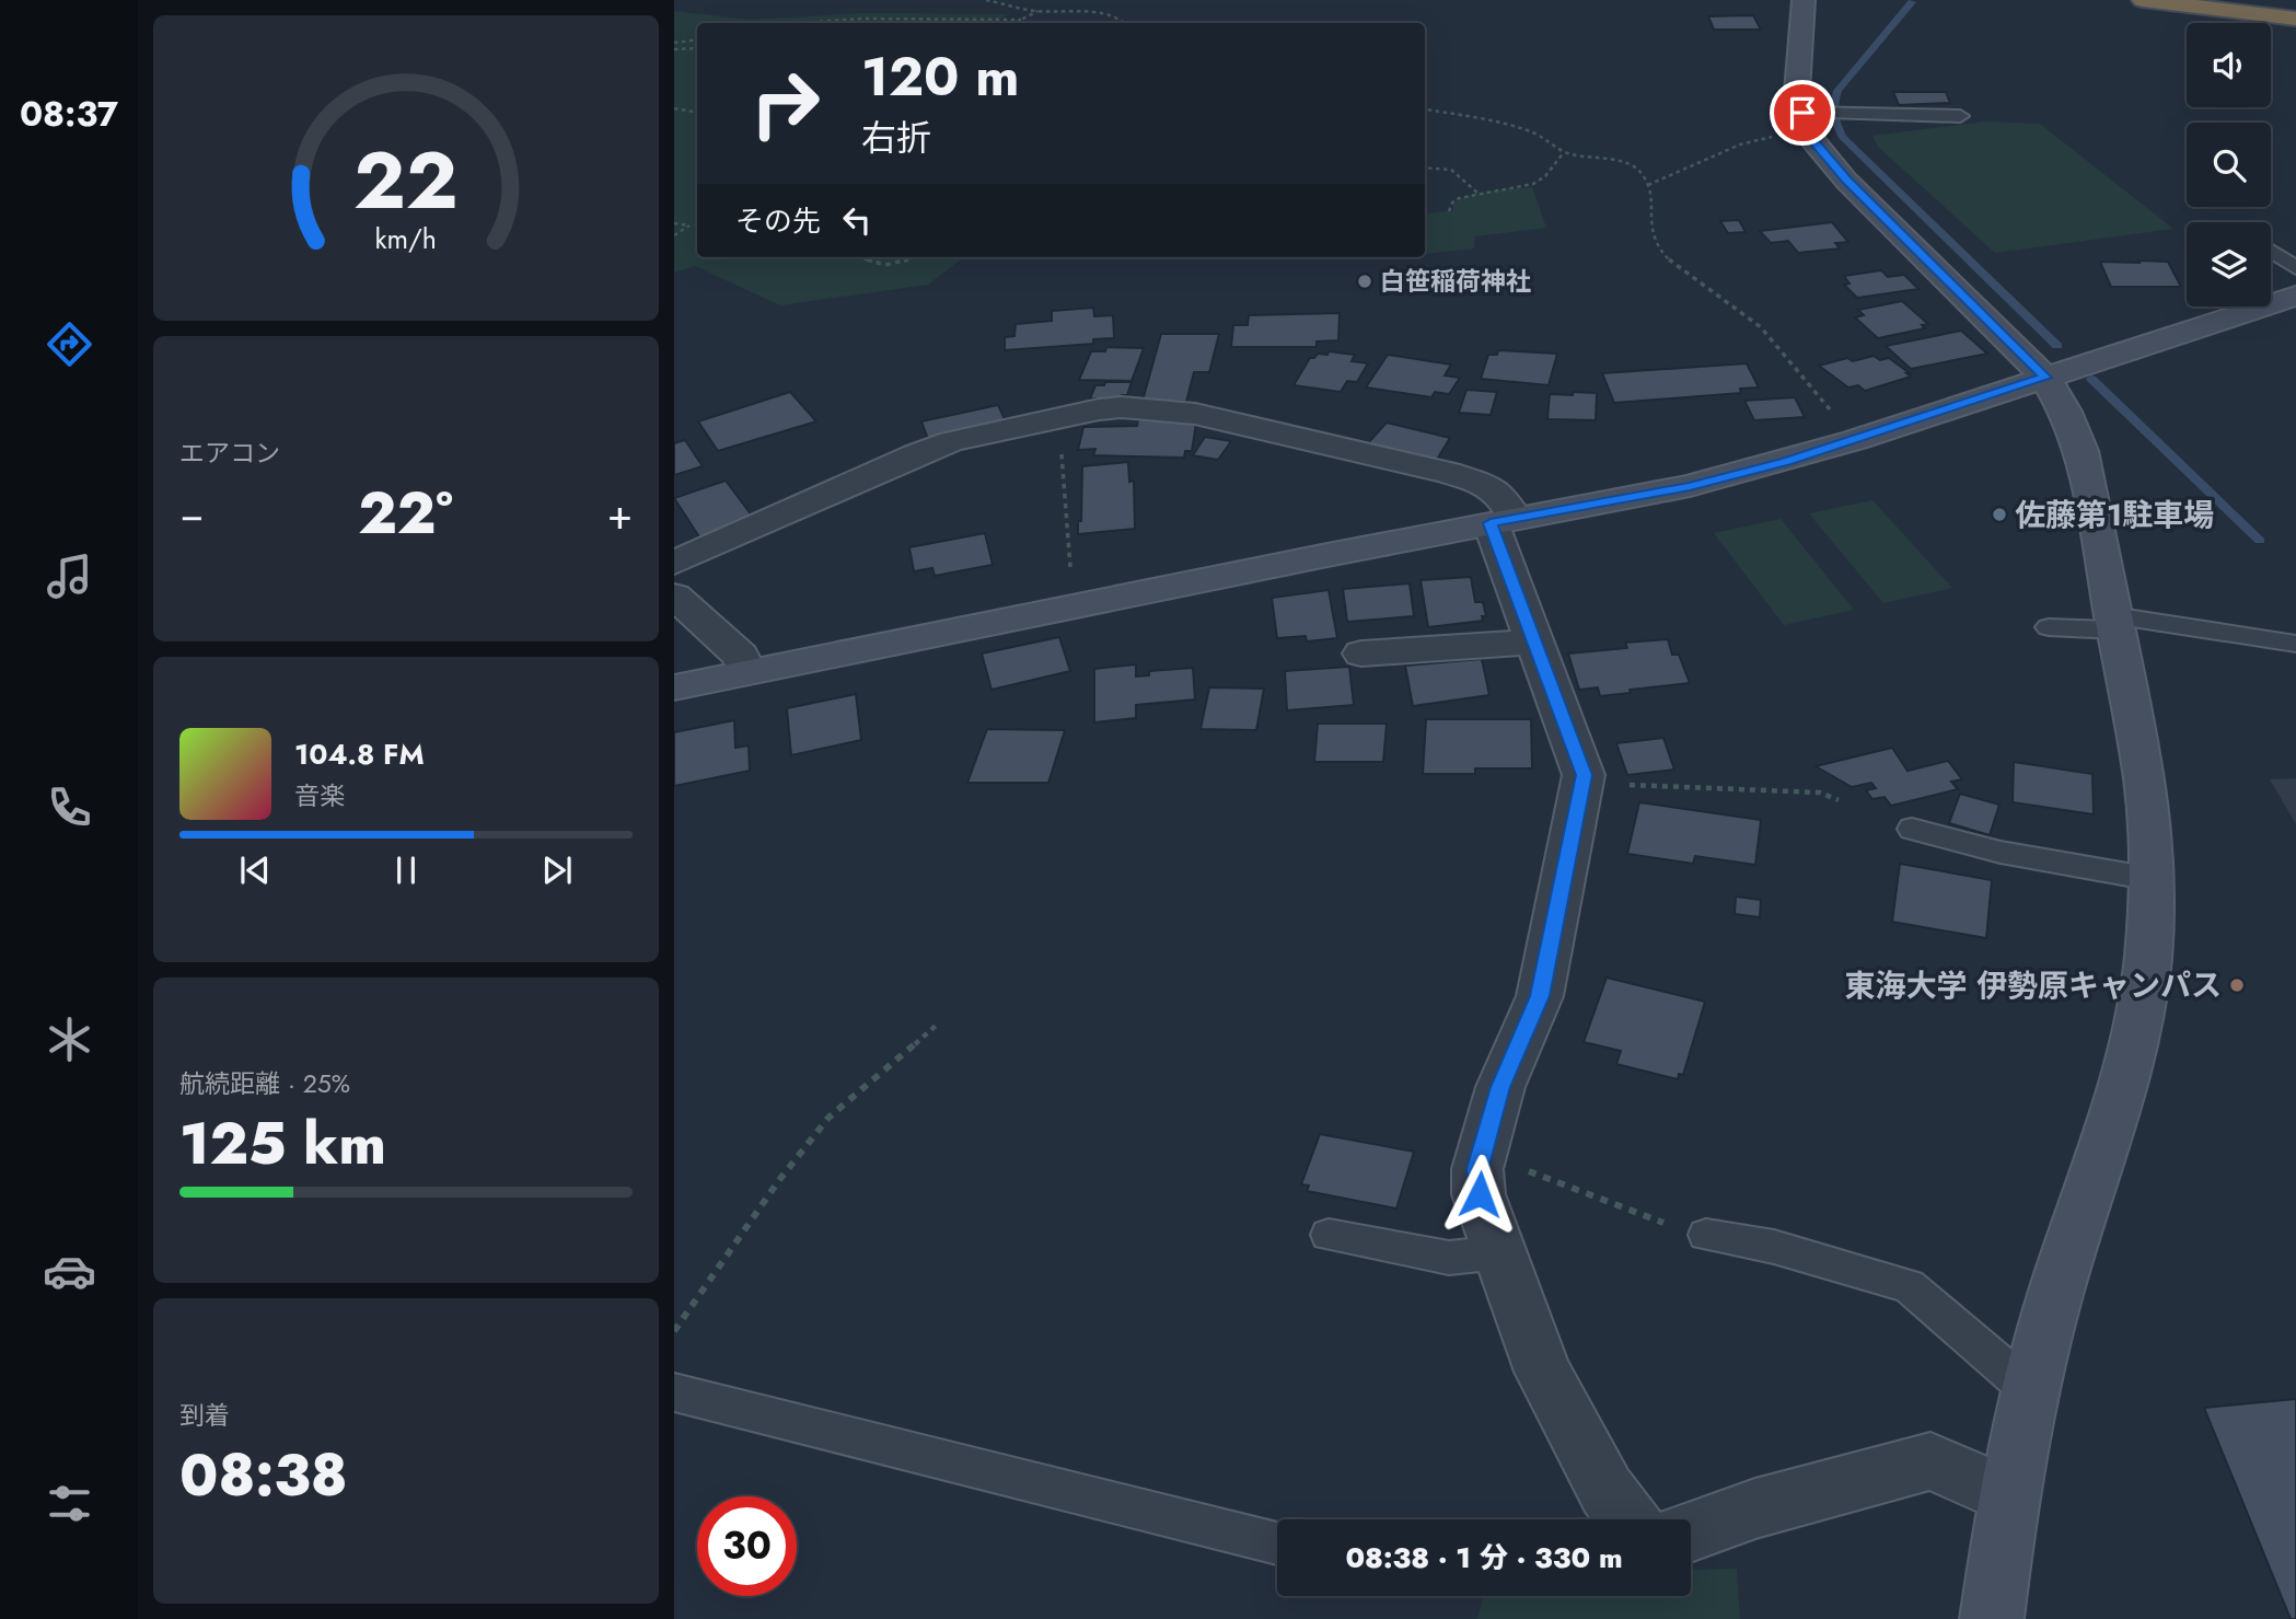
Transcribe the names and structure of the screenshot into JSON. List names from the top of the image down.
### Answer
{
  "places": ["白笹稲荷神社", "佐藤第1駐車場", "東海大学 伊勢原キャンパス"],
  "page": {
    "tabs": "08:37",
    "turn": ["120 m", "右折"],
    "then": "その先",
    "tile": [
      "エアコン",
      ["航続距離 · 25%", "125 km"],
      ["到着", "08:38"]
    ],
    "heat": ["−", "22°", "+"],
    "song": ["104.8 FM", "音楽"],
    "limit": "30",
    "trip": "08:38 · 1 分 · 330 m",
    "gauge": ["22", "km/h"]
  }
}
